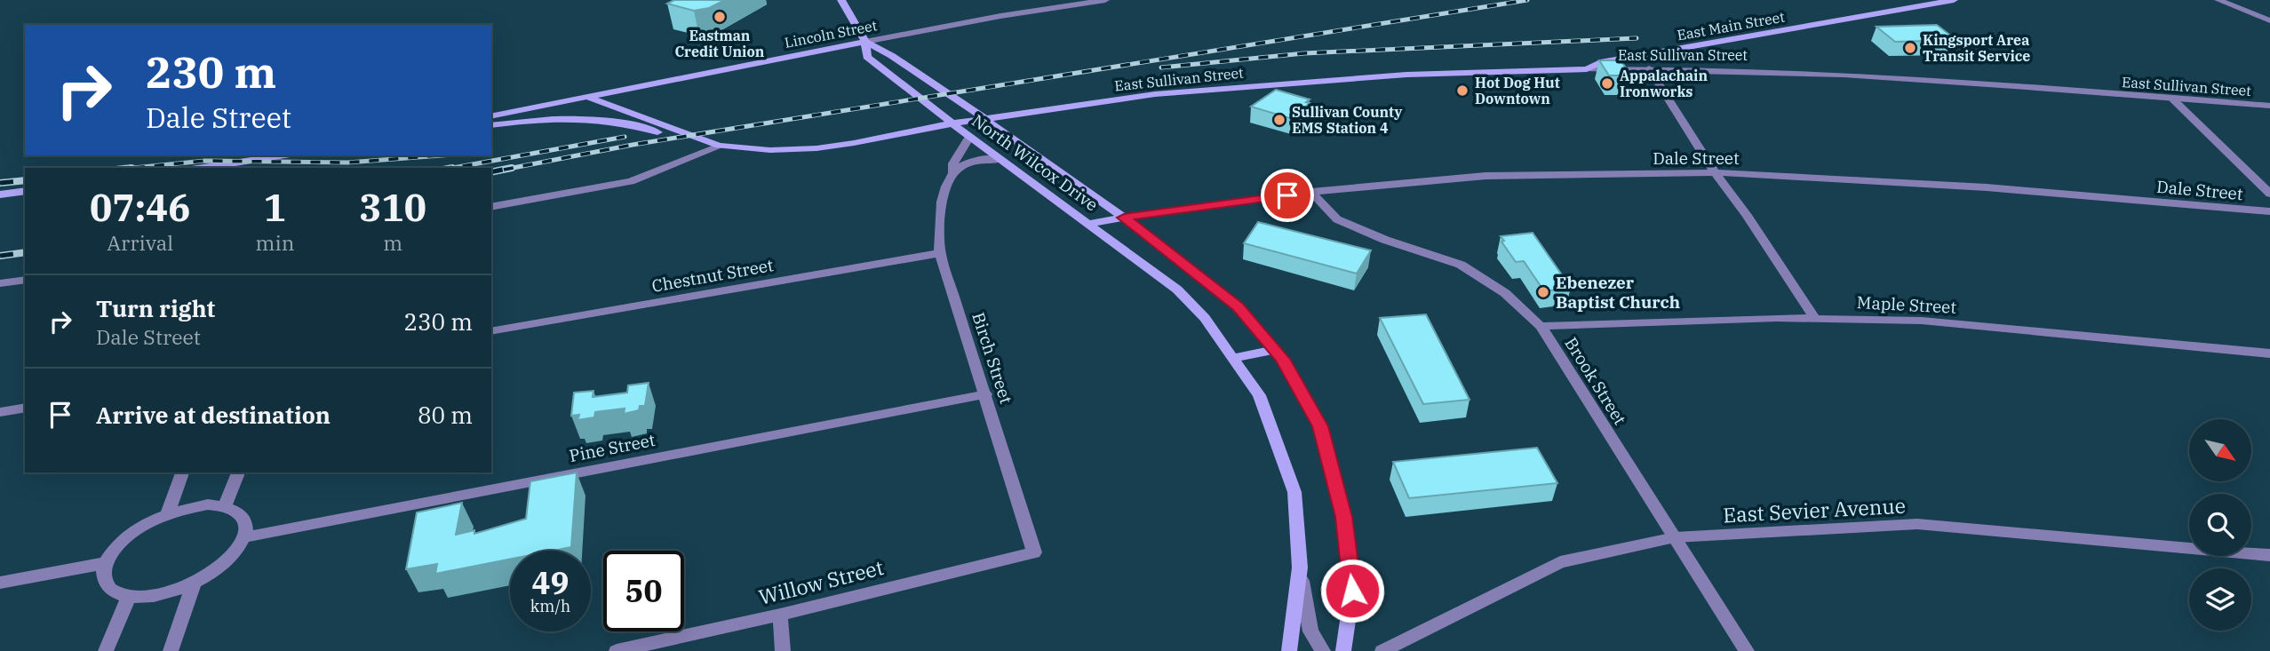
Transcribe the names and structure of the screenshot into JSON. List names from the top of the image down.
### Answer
{
  "streets": {
    "main road": [
      "East Main Street",
      "Lincoln Street",
      "East Sullivan Street",
      "North Wilcox Drive"
    ],
    "street": [
      "Dale Street",
      "Chestnut Street",
      "Maple Street",
      "Birch Street",
      "Brook Street",
      "Pine Street",
      "East Sevier Avenue",
      "Willow Street"
    ]
  },
  "crossings": [
    ["East Main Street", "East Sullivan Street"],
    ["Lincoln Street", "North Wilcox Drive"],
    ["East Sullivan Street", "North Wilcox Drive"],
    ["Dale Street", "North Wilcox Drive"],
    ["Dale Street", "Brook Street"],
    ["North Wilcox Drive", "Birch Street"],
    ["Chestnut Street", "Birch Street"],
    ["Maple Street", "Brook Street"],
    ["Birch Street", "Pine Street"],
    ["Birch Street", "Willow Street"],
    ["Brook Street", "East Sevier Avenue"]
  ],
  "places": [
    "Eastman Credit Union",
    "Kingsport Area Transit Service",
    "Appalachain Ironworks",
    "Hot Dog Hut Downtown",
    "Sullivan County EMS Station 4",
    "Ebenezer Baptist Church"
  ],
  "north": "bottom right",
  "page": {
    "turn": ["230 m", "Dale Street"],
    "eta": [
      "07:46",
      "Arrival",
      "1",
      "min",
      "310",
      "m"
    ],
    "list": [
      {
        "name": "Turn right",
        "note": "Dale Street",
        "value": "230 m"
      },
      {
        "name": "Arrive at destination",
        "value": "80 m"
      }
    ],
    "speed": "49 km/h",
    "limit": "50"
  }
}
